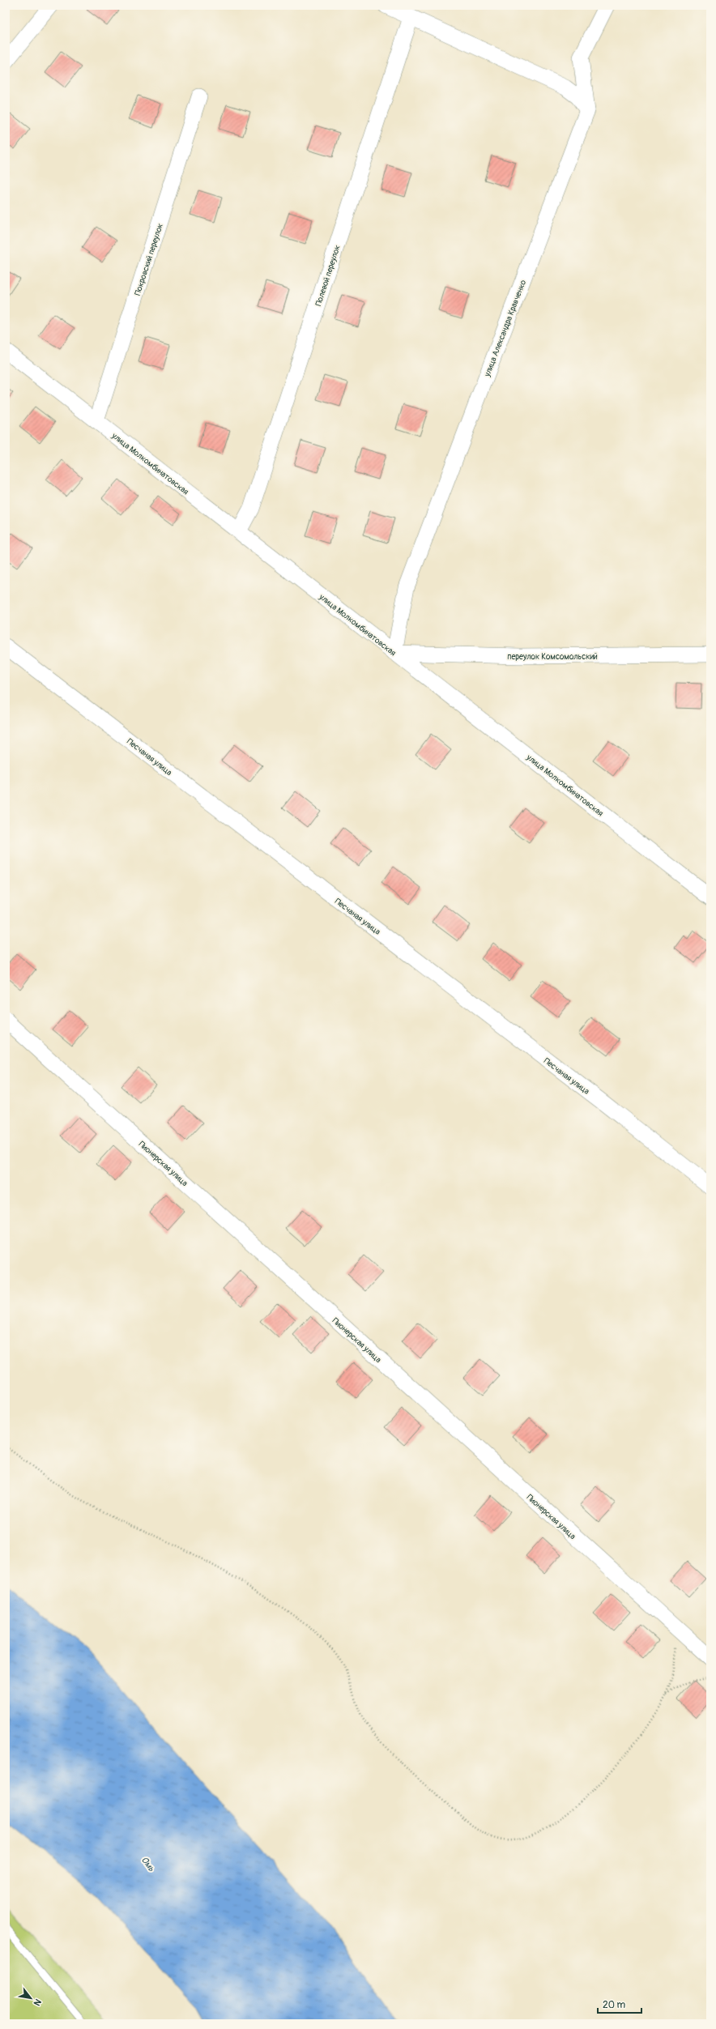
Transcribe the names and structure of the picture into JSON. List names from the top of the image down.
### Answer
{
  "streets": {
    "street": [
      "Покровский переулок",
      "Полевой переулок",
      "улица Александра Кравченко",
      "улица Молкомбинатовская",
      "переулок Комсомольский",
      "Песчаная улица",
      "Пионерская улица"
    ]
  },
  "crossings": [
    ["Покровский переулок", "улица Молкомбинатовская"],
    ["Полевой переулок", "улица Молкомбинатовская"],
    ["улица Александра Кравченко", "улица Молкомбинатовская"],
    ["улица Александра Кравченко", "переулок Комсомольский"],
    ["улица Молкомбинатовская", "переулок Комсомольский"]
  ],
  "water": ["Омь"],
  "scale_bar": "20 m",
  "north": "bottom right"
}
